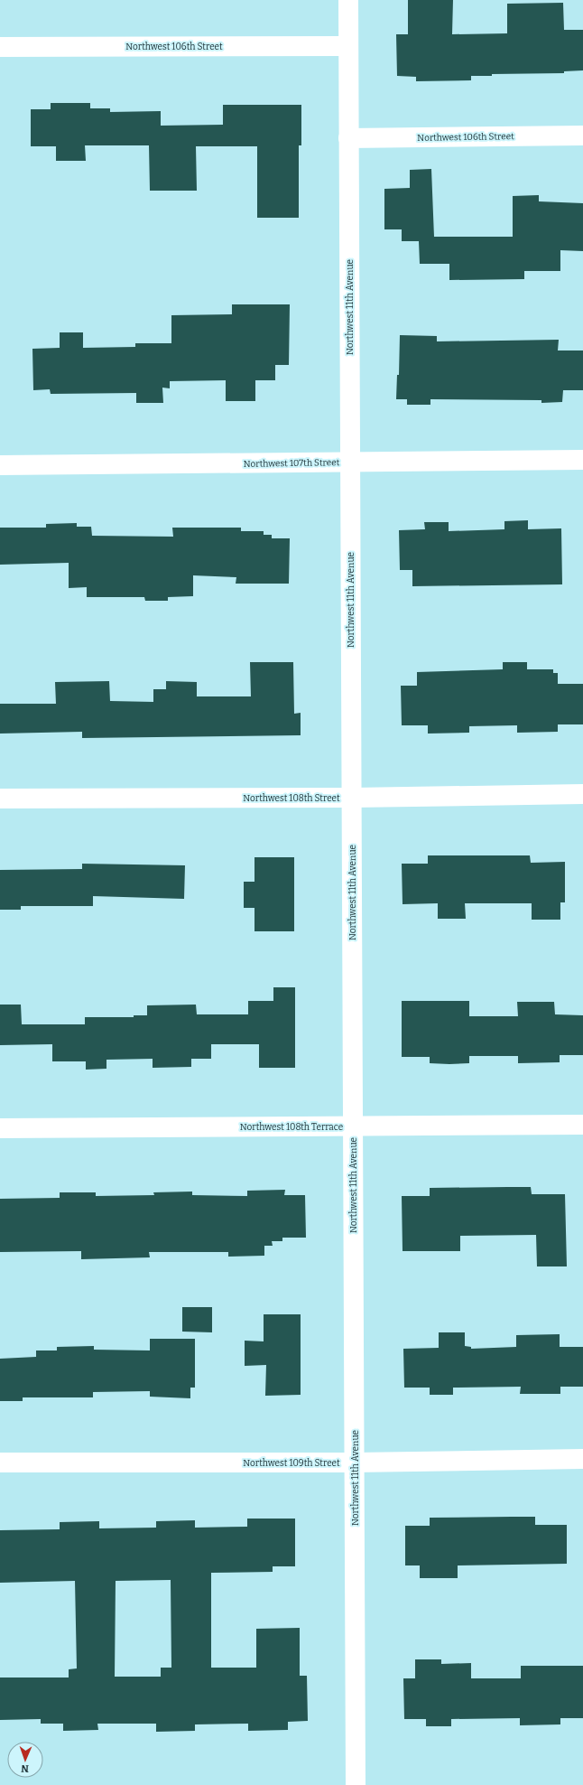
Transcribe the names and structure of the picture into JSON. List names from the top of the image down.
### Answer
{
  "streets": {
    "street": [
      "Northwest 106th Street",
      "Northwest 11th Avenue",
      "Northwest 107th Street",
      "Northwest 108th Street",
      "Northwest 108th Terrace",
      "Northwest 109th Street"
    ]
  },
  "crossings": [
    ["Northwest 106th Street", "Northwest 11th Avenue"],
    ["Northwest 11th Avenue", "Northwest 107th Street"],
    ["Northwest 11th Avenue", "Northwest 108th Street"],
    ["Northwest 11th Avenue", "Northwest 108th Terrace"],
    ["Northwest 11th Avenue", "Northwest 109th Street"]
  ],
  "north": "bottom"
}
